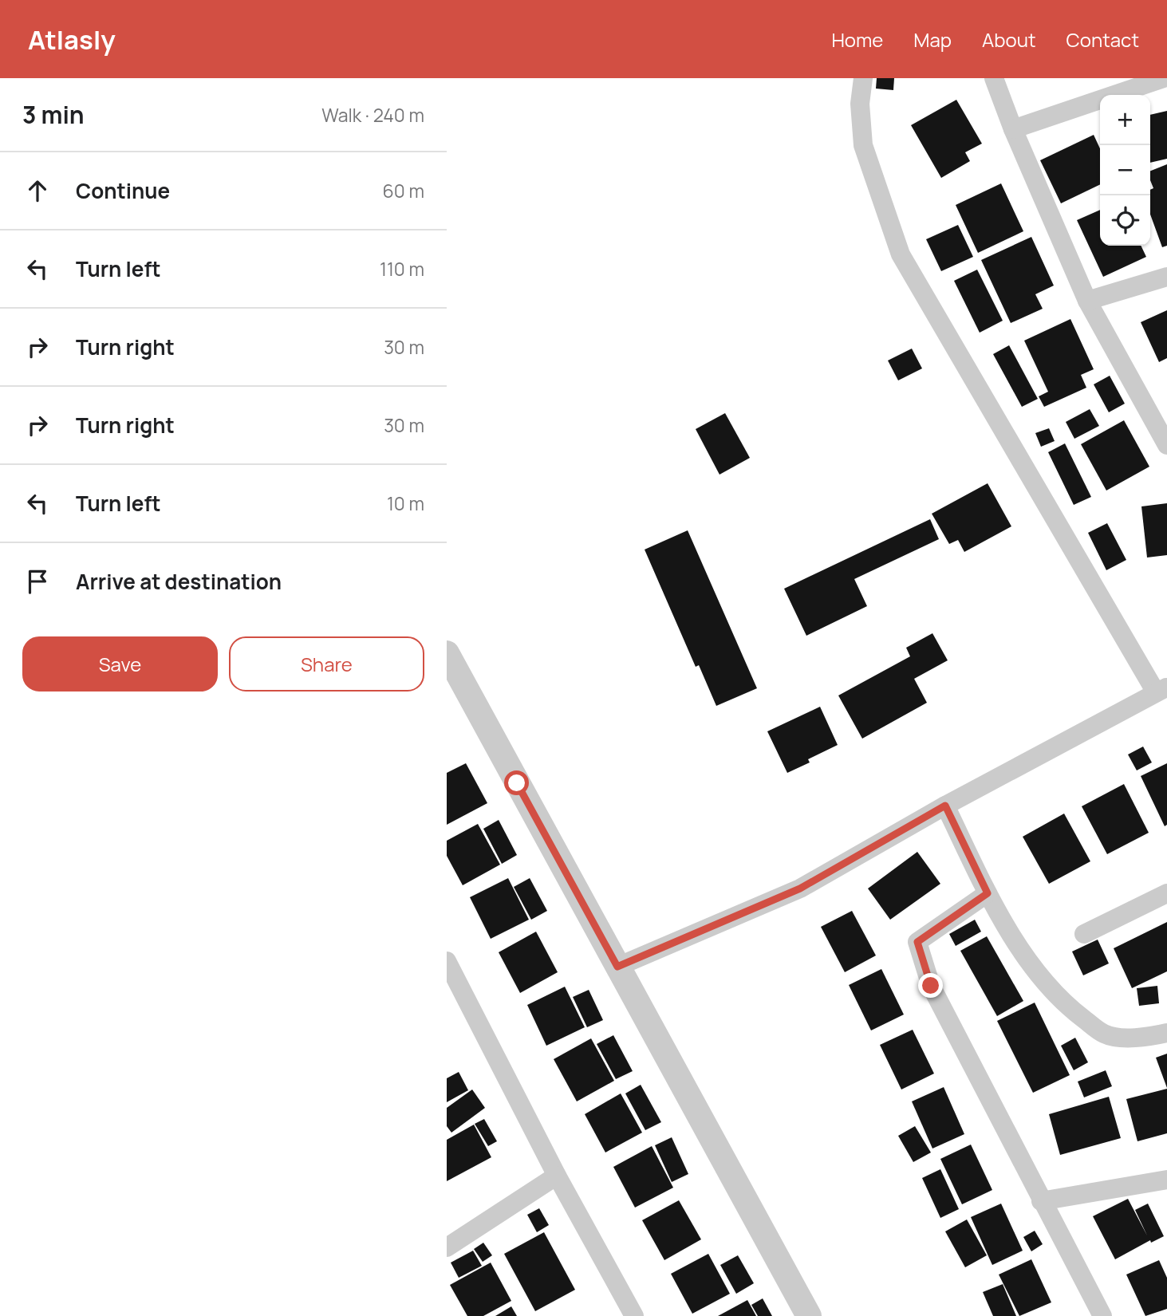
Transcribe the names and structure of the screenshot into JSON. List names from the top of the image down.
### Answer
{
  "page": {
    "header": "Atlasly",
    "nav": [
      "Home",
      "Map",
      "About",
      "Contact"
    ],
    "heading": ["3 min", "Walk · 240 m"],
    "map_buttons": ["+", "−"],
    "list": [
      ["Continue", "60 m"],
      ["Turn left", "110 m"],
      ["Turn right", "30 m"],
      ["Turn right", "30 m"],
      ["Turn left", "10 m"],
      "Arrive at destination"
    ],
    "buttons": ["Save", "Share"]
  }
}
